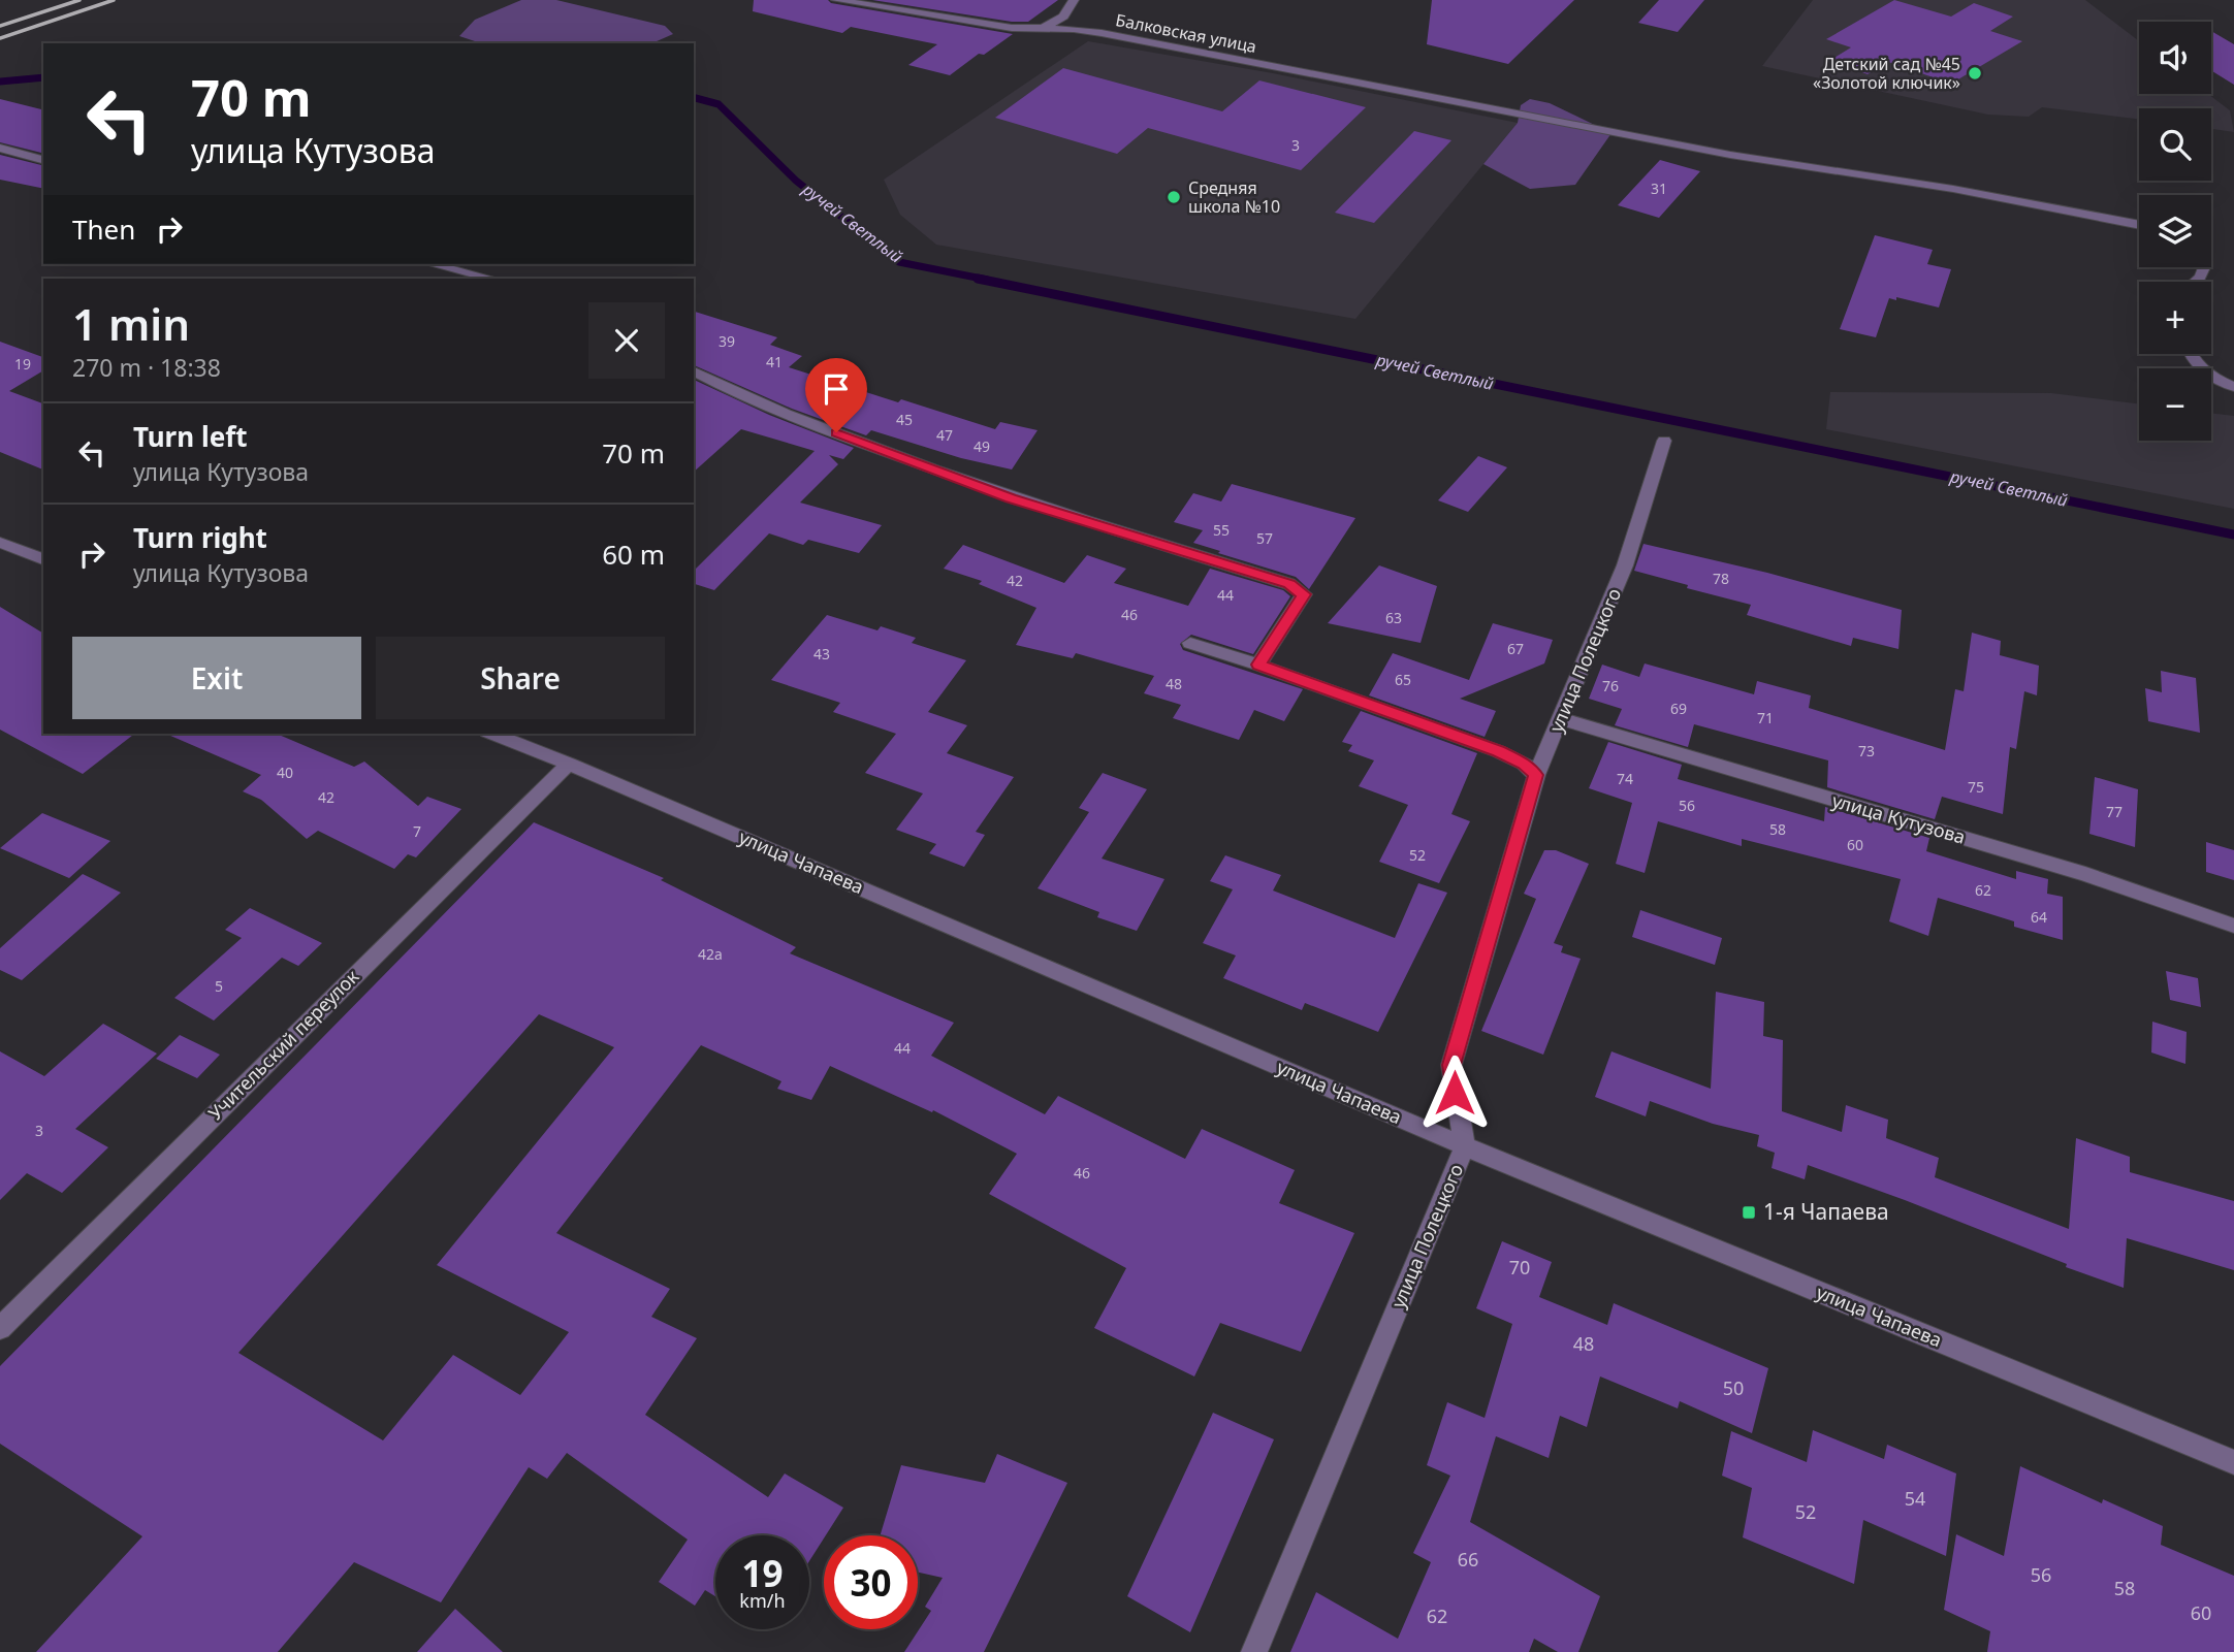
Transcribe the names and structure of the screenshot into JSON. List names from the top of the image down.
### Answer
{
  "streets": {
    "street": [
      "Балковская улица",
      "улица Полецкого",
      "улица Кутузова",
      "улица Чапаева",
      "Учительский переулок"
    ]
  },
  "crossings": [
    ["улица Полецкого", "улица Кутузова"],
    ["улица Полецкого", "улица Чапаева"],
    ["улица Чапаева", "Учительский переулок"]
  ],
  "water": ["ручей Светлый"],
  "places": {
    "other": ["Детский сад №45 «Золотой ключик»", "Средняя школа №10"],
    "transit": ["1-я Чапаева"]
  },
  "house_numbers": [
    "3",
    "31",
    "39",
    "41",
    "19",
    "45",
    "47",
    "49",
    "55",
    "57",
    "78",
    "42",
    "44",
    "46",
    "63",
    "67",
    "43",
    "65",
    "48",
    "76",
    "69",
    "71",
    "73",
    "40",
    "74",
    "75",
    "42",
    "56",
    "77",
    "58",
    "7",
    "60",
    "52",
    "62",
    "64",
    "42а",
    "5",
    "44",
    "3",
    "46",
    "70",
    "48",
    "50",
    "54",
    "52",
    "66",
    "56",
    "58",
    "60",
    "62"
  ],
  "page": {
    "map_buttons": ["+", "−"],
    "turn": ["70 m", "улица Кутузова"],
    "then": "Then",
    "heading": ["1 min", "270 m · 18:38"],
    "list": [
      {
        "name": "Turn left",
        "note": "улица Кутузова",
        "value": "70 m"
      },
      {
        "name": "Turn right",
        "note": "улица Кутузова",
        "value": "60 m"
      }
    ],
    "buttons": ["Exit", "Share"],
    "speed": "19 km/h",
    "limit": "30"
  }
}
